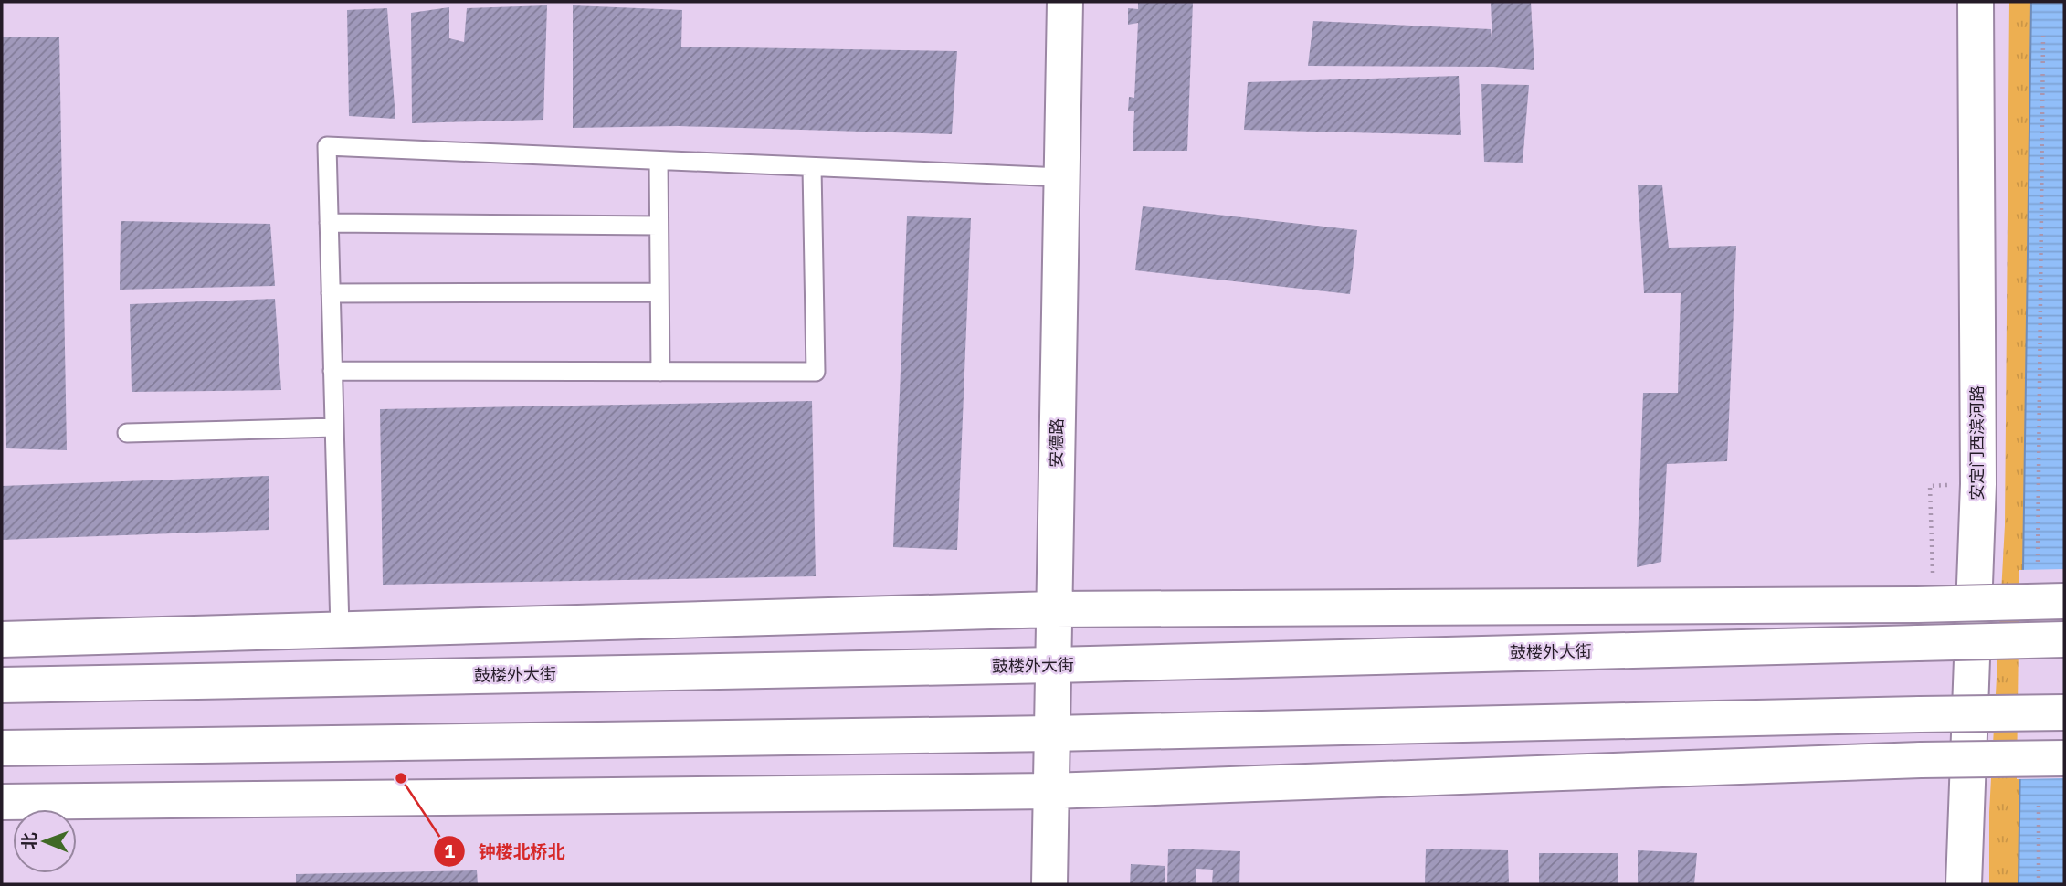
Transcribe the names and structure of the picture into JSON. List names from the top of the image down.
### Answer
{
  "streets": {
    "street": ["安德路", "安定门西滨河路", "鼓楼外大街"]
  },
  "crossings": [
    ["安德路", "鼓楼外大街"]
  ],
  "places": ["钟楼北桥北"],
  "north": "left"
}
